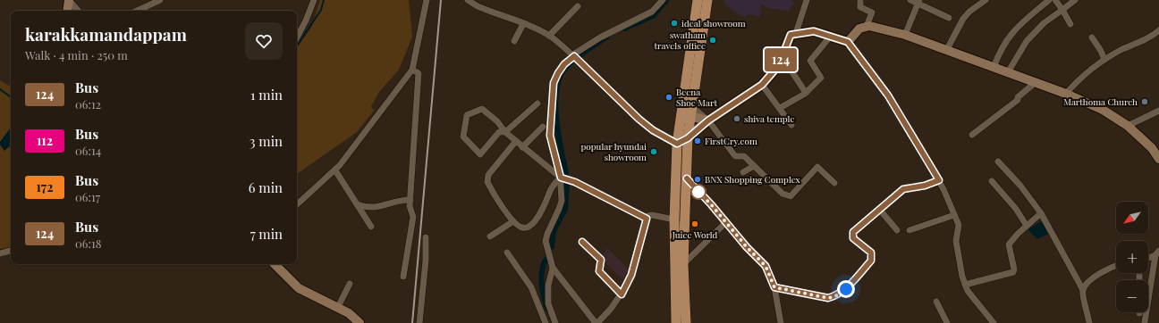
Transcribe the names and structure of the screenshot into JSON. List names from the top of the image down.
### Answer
{
  "places": [
    "ideal showroom",
    "swatham travels office",
    "Beena Shoe Mart",
    "Marthoma Church",
    "shiva temple",
    "FirstCry.com",
    "popular hyundai showroom",
    "BNX Shopping Complex",
    "Juice World"
  ],
  "lines": ["bus line 124"],
  "north": "bottom left",
  "page": {
    "on_map": "124",
    "heading": ["karakkamandappam", "Walk · 4 min · 250 m"],
    "list": [
      {
        "mark": "124",
        "name": "Bus",
        "note": "06:12",
        "value": "1 min"
      },
      {
        "mark": "112",
        "name": "Bus",
        "note": "06:14",
        "value": "3 min"
      },
      {
        "mark": "172",
        "name": "Bus",
        "note": "06:17",
        "value": "6 min"
      },
      {
        "mark": "124",
        "name": "Bus",
        "note": "06:18",
        "value": "7 min"
      }
    ],
    "map_buttons": ["+", "−"]
  }
}
